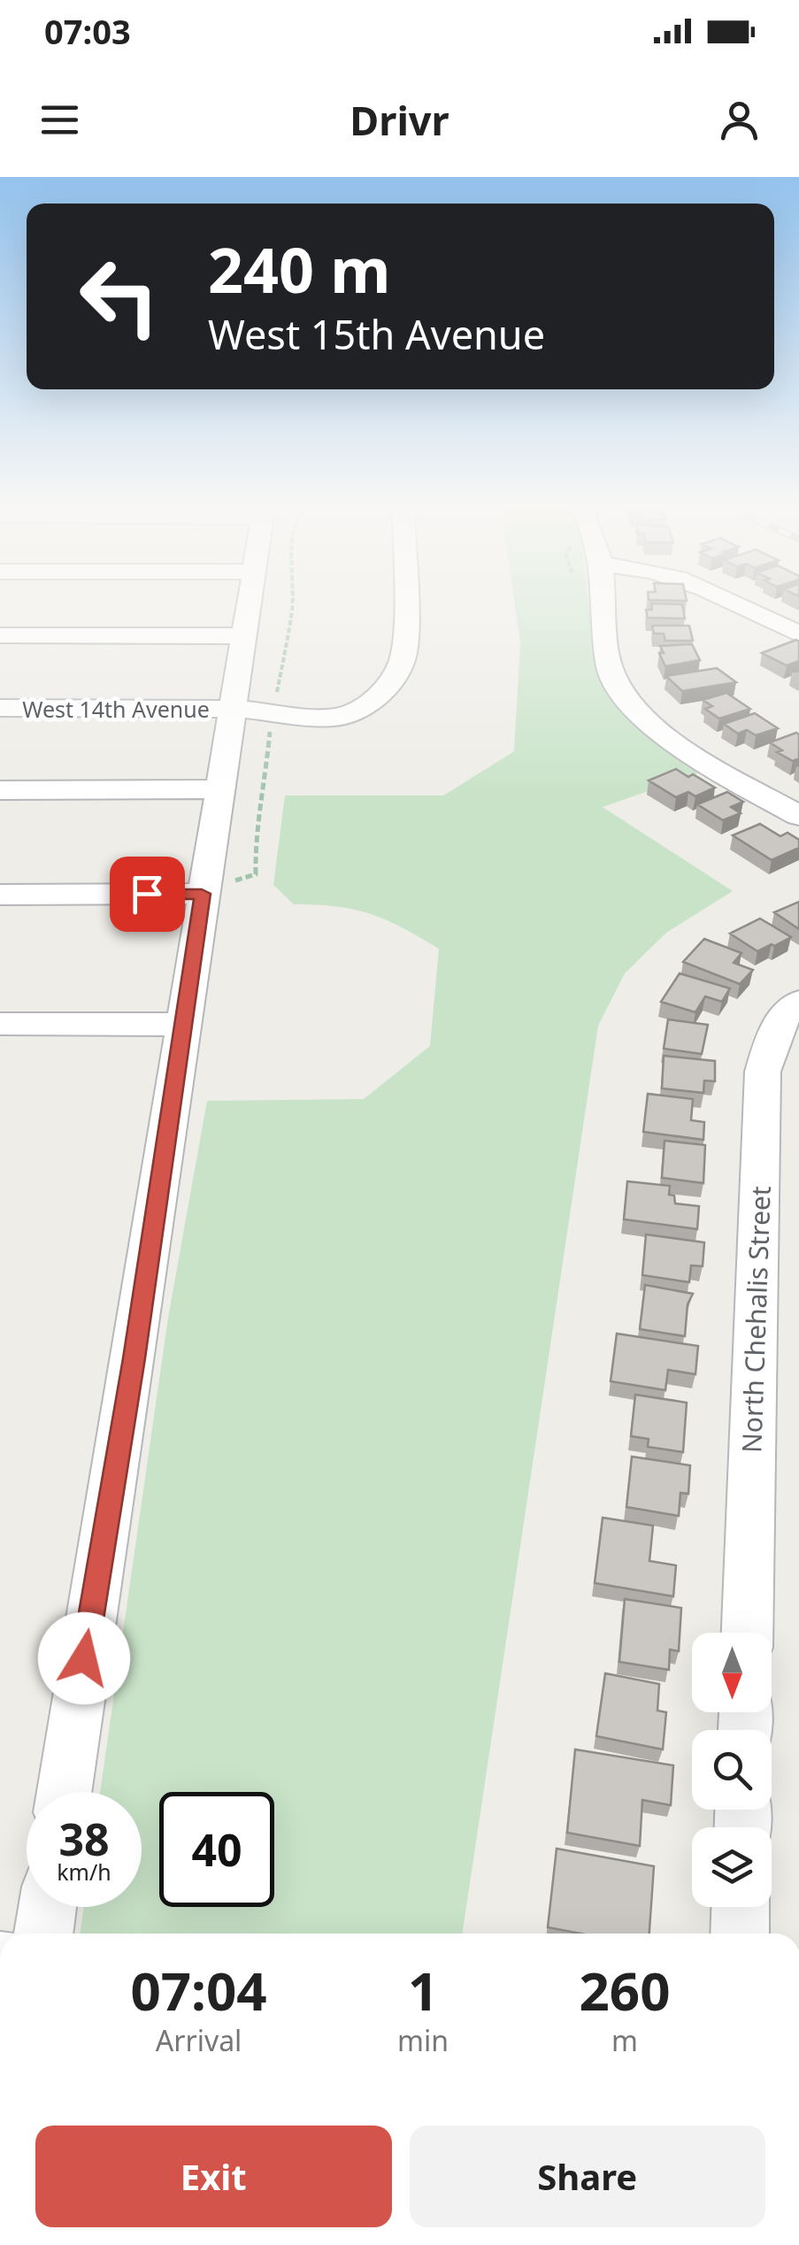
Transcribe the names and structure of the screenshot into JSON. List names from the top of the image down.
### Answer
{
  "streets": {
    "street": ["West 14th Avenue", "North Chehalis Street"]
  },
  "north": "bottom",
  "page": {
    "status": "07:03",
    "header": "Drivr",
    "turn": ["240 m", "West 15th Avenue"],
    "speed": "38 km/h",
    "limit": "40",
    "eta": [
      "07:04",
      "Arrival",
      "1",
      "min",
      "260",
      "m"
    ],
    "buttons": ["Exit", "Share"]
  }
}
